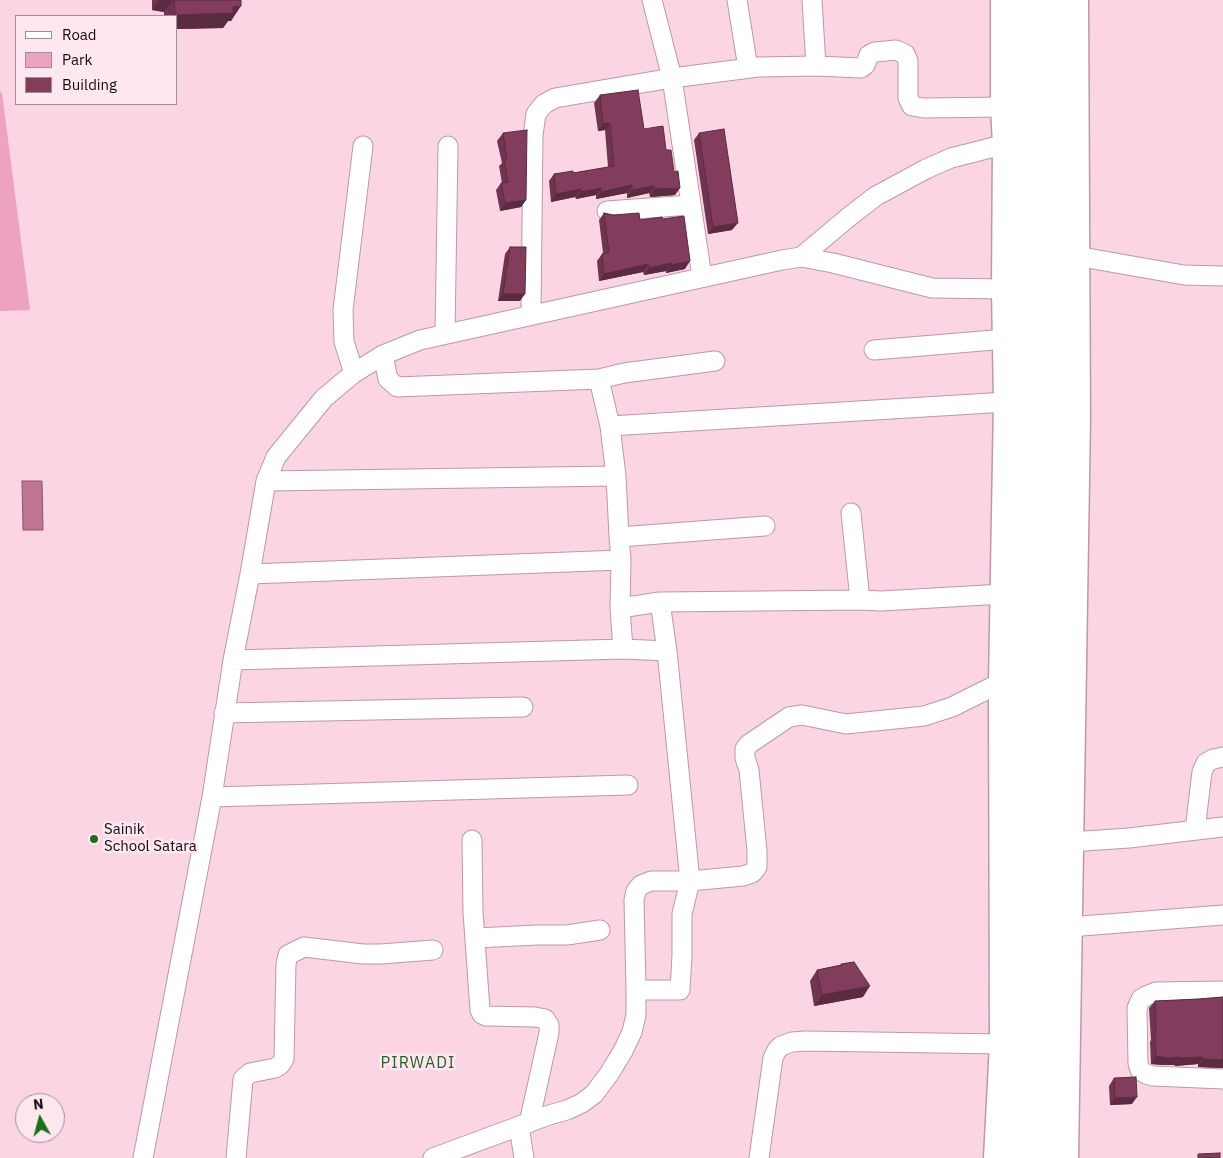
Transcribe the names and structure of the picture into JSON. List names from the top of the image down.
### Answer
{
  "districts": ["PIRWADI"],
  "places": ["Sainik School Satara"],
  "legend": ["Road", "Park", "Building"],
  "north": "top"
}
